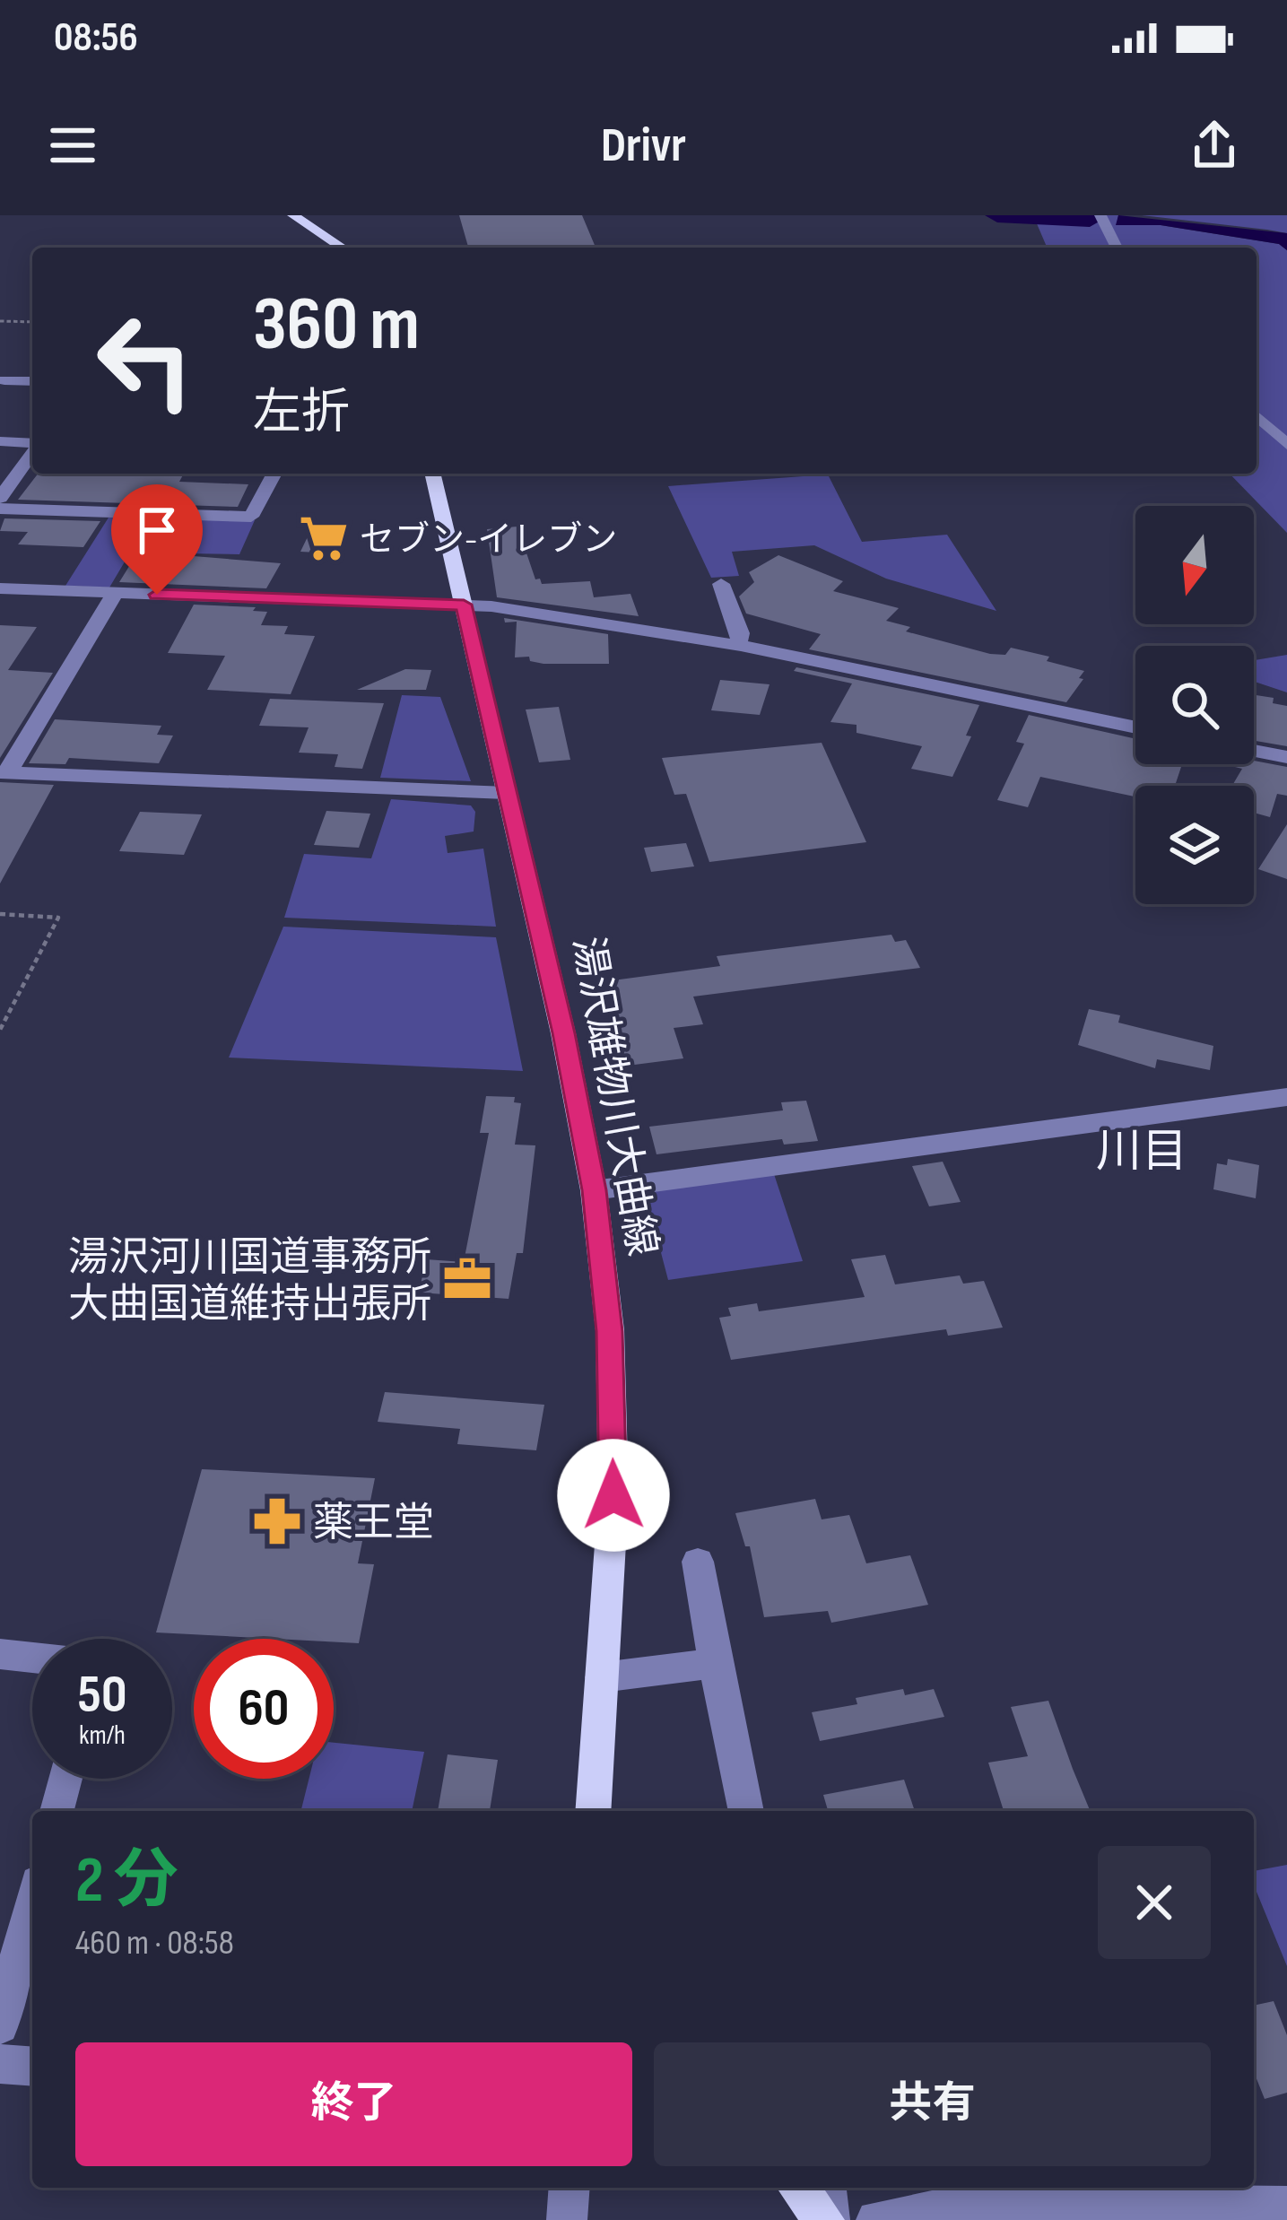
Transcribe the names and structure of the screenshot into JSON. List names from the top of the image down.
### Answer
{
  "streets": {
    "main road": ["湯沢雄物川大曲線"]
  },
  "districts": ["川目"],
  "places": {
    "supermarket": ["セブン-イレブン"],
    "office": ["湯沢河川国道事務所 大曲国道維持出張所"],
    "pharmacy": ["薬王堂"]
  },
  "north": "bottom",
  "page": {
    "status": "08:56",
    "header": "Drivr",
    "turn": ["360 m", "左折"],
    "speed": "50 km/h",
    "limit": "60",
    "heading": ["2 分", "460 m · 08:58"],
    "buttons": ["終了", "共有"]
  }
}
